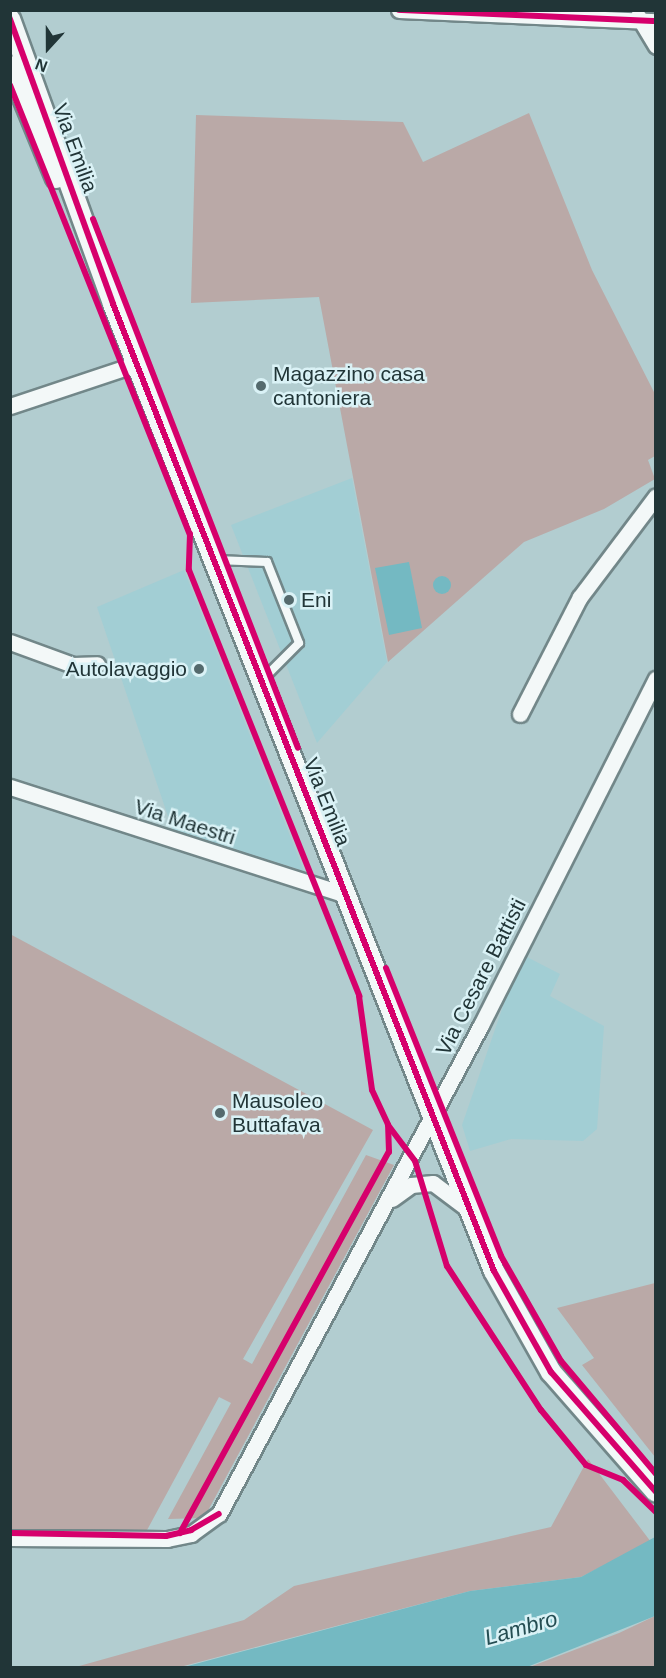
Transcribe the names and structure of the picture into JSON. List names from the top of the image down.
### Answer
{
  "streets": {
    "street": ["Via Emilia", "Via Maestri", "Via Cesare Battisti"]
  },
  "crossings": [
    ["Via Emilia", "Via Maestri"],
    ["Via Emilia", "Via Cesare Battisti"]
  ],
  "water": ["Lambro"],
  "places": [
    "Magazzino casa cantoniera",
    "Eni",
    "Autolavaggio",
    "Mausoleo Buttafava"
  ],
  "north": "bottom"
}
